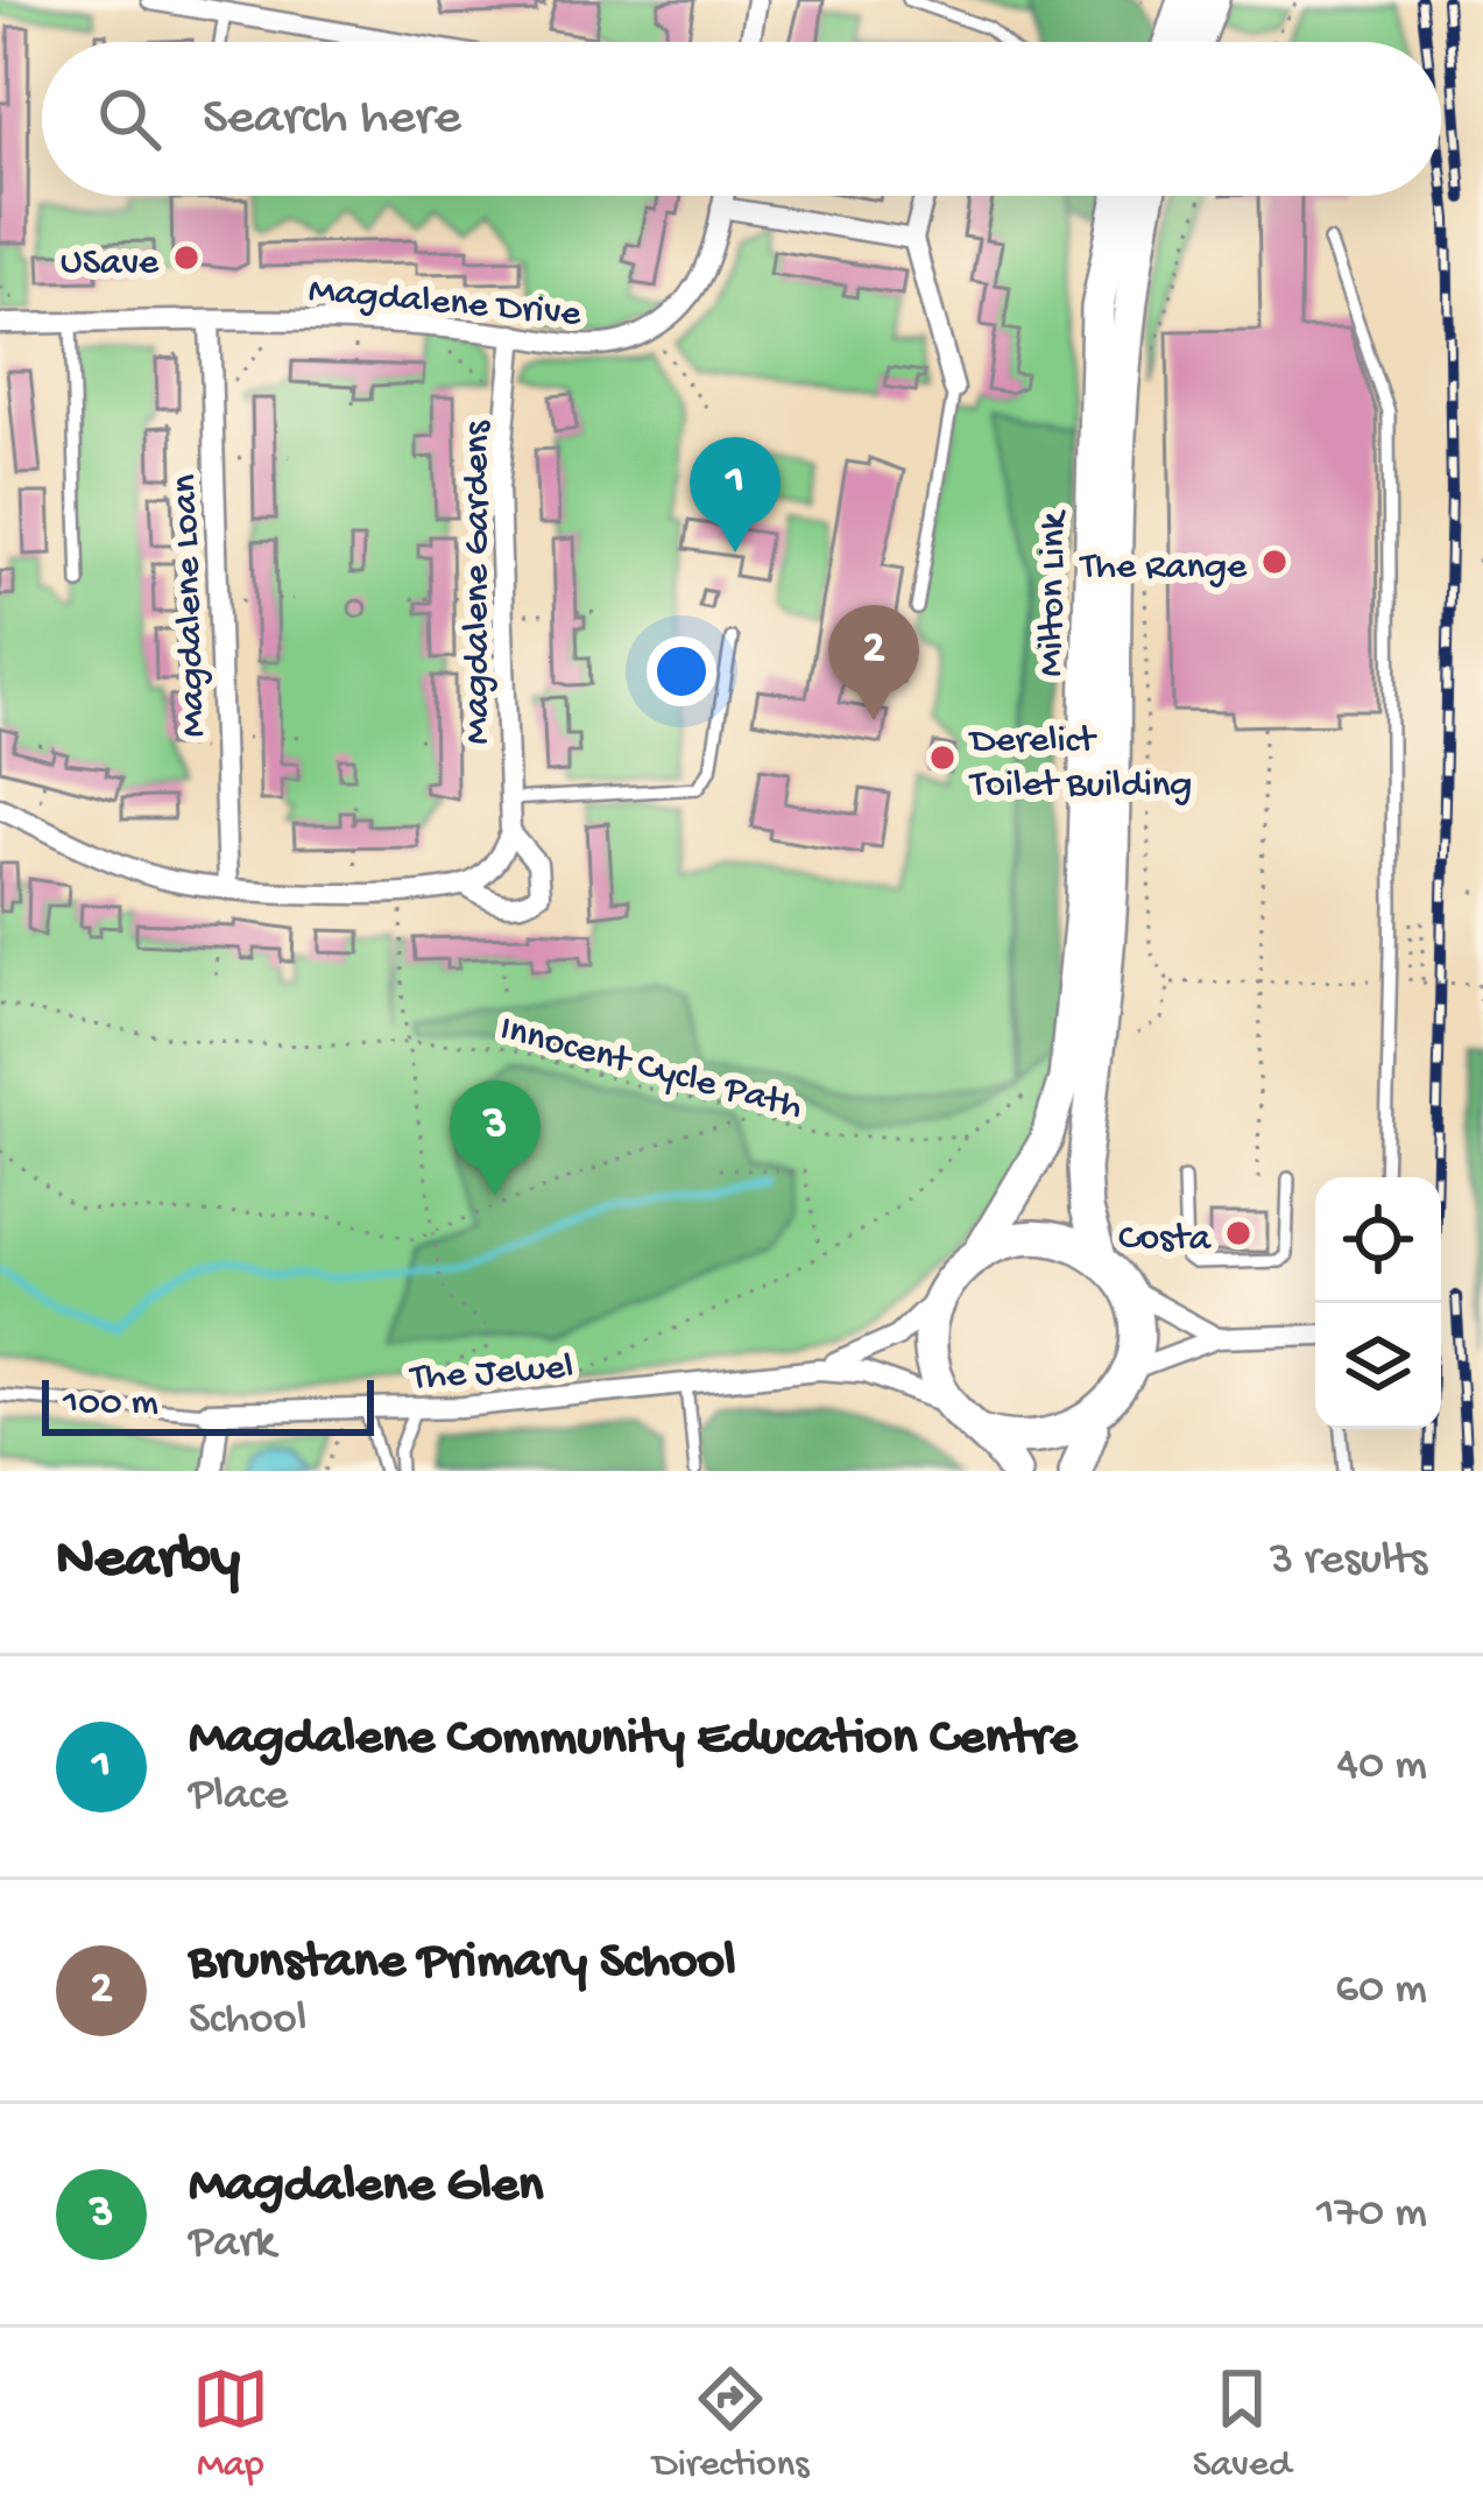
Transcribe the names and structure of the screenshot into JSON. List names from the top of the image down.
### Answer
{
  "streets": {
    "main road": ["Milton Link"],
    "street": [
      "Magdalene Drive",
      "Magdalene Gardens",
      "Magdalene Loan",
      "The Jewel"
    ],
    "path": ["Innocent Cycle Path"]
  },
  "crossings": [
    ["Magdalene Drive", "Magdalene Gardens"],
    ["Magdalene Drive", "Magdalene Loan"],
    ["Magdalene Gardens", "Magdalene Loan"],
    ["Milton Link", "The Jewel"]
  ],
  "places": [
    "USave",
    "The Range",
    "Derelict Toilet Building",
    "Costa"
  ],
  "scale_bar": "100 m",
  "page": {
    "search": "Search here",
    "pins": ["1", "2", "3"],
    "scale": "100 m",
    "heading": ["Nearby", "3 results"],
    "list": [
      {
        "mark": "1",
        "name": "Magdalene Community Education Centre",
        "note": "Place",
        "value": "40 m"
      },
      {
        "mark": "2",
        "name": "Brunstane Primary School",
        "note": "School",
        "value": "60 m"
      },
      {
        "mark": "3",
        "name": "Magdalene Glen",
        "note": "Park",
        "value": "170 m"
      }
    ],
    "nav": ["Map", "Directions", "Saved"]
  }
}
